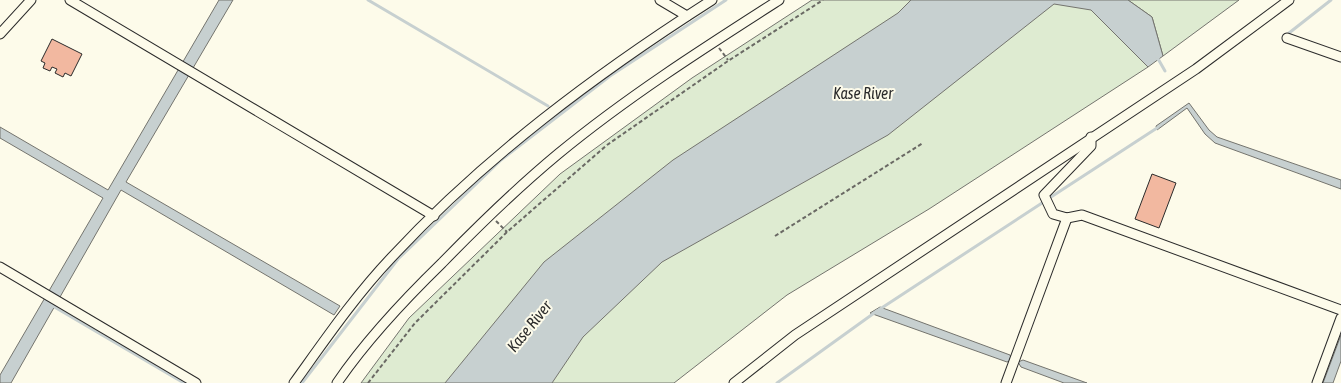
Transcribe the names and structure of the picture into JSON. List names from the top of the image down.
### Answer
{
  "water": ["Kase River"]
}
